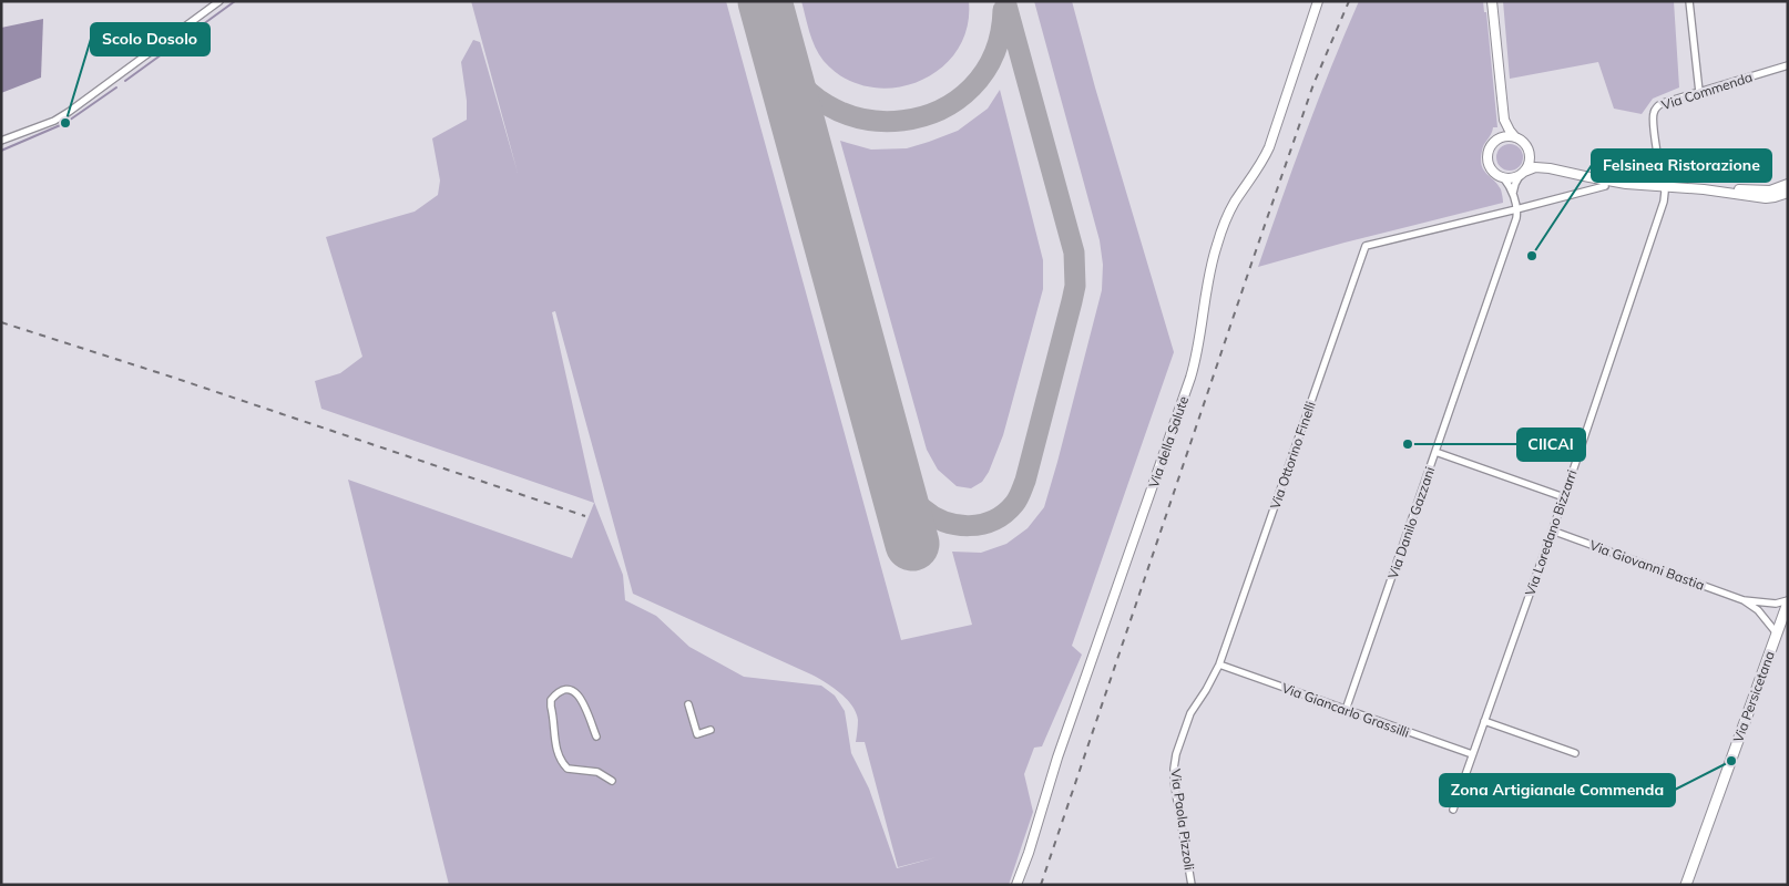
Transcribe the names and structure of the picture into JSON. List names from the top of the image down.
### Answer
{
  "streets": {
    "main road": ["Via Persicetana"],
    "street": [
      "Via Commenda",
      "Via della Salute",
      "Via Ottorino Finelli",
      "Via Danilo Gazzani",
      "Via Loredano Bizzarri",
      "Via Giovanni Bastia",
      "Via Giancarlo Grassilli",
      "Via Paola Pizzoli"
    ]
  },
  "crossings": [
    ["Via Commenda", "Via Loredano Bizzarri"],
    ["Via Ottorino Finelli", "Via Danilo Gazzani"],
    ["Via Ottorino Finelli", "Via Giancarlo Grassilli"],
    ["Via Ottorino Finelli", "Via Paola Pizzoli"],
    ["Via Danilo Gazzani", "Via Giancarlo Grassilli"],
    ["Via Loredano Bizzarri", "Via Giovanni Bastia"],
    ["Via Loredano Bizzarri", "Via Giancarlo Grassilli"],
    ["Via Giovanni Bastia", "Via Persicetana"],
    ["Via Giancarlo Grassilli", "Via Paola Pizzoli"]
  ],
  "places": [
    "Scolo Dosolo",
    "Felsinea Ristorazione",
    "CIICAI",
    "Zona Artigianale Commenda"
  ]
}
